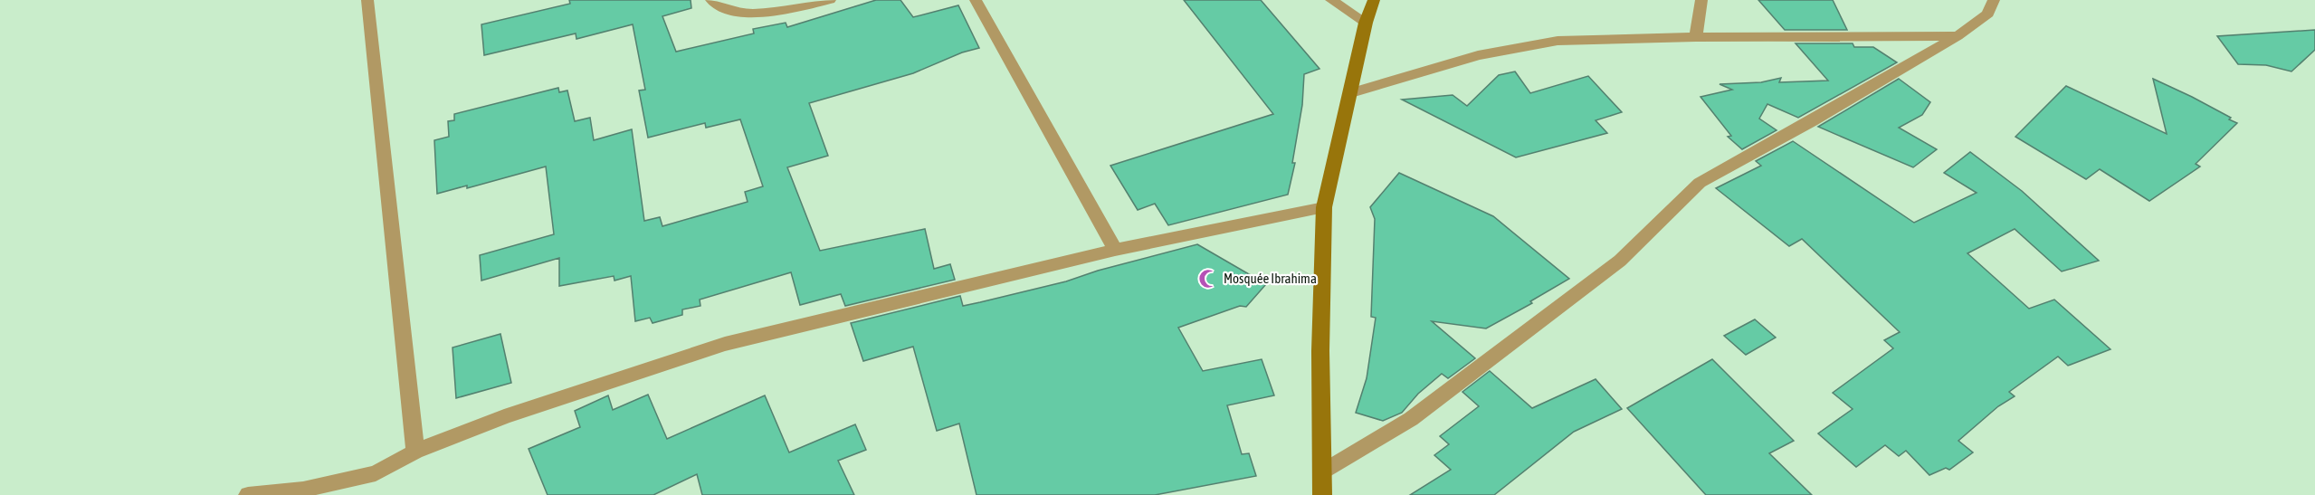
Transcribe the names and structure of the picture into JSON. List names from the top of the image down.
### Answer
{
  "places": {
    "mosque": ["Mosquée Ibrahima"]
  }
}
